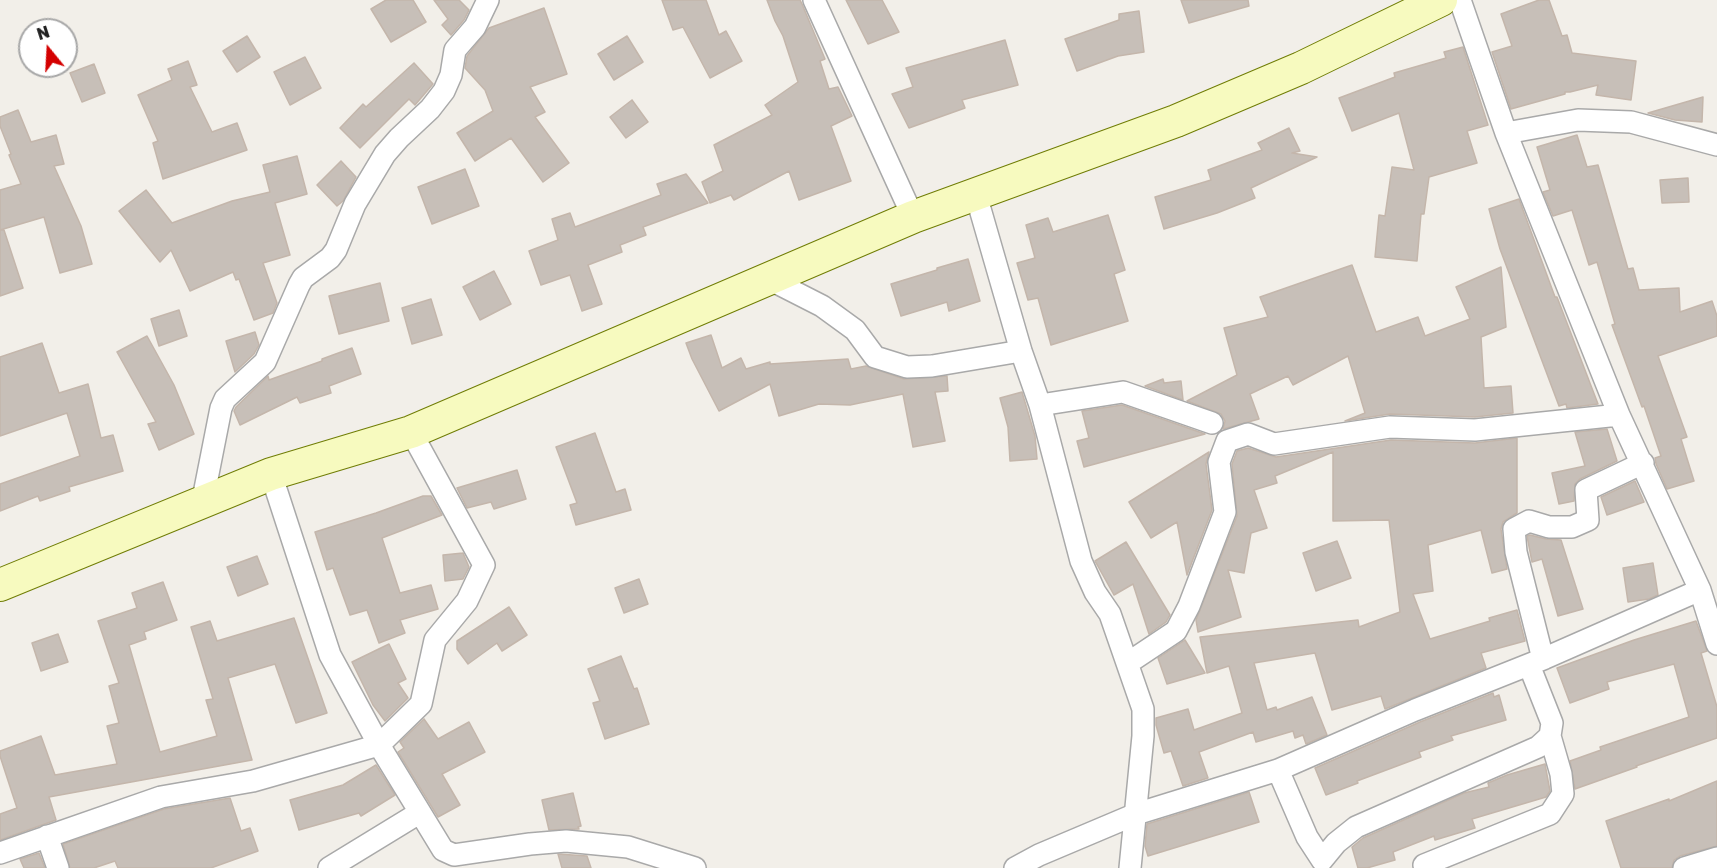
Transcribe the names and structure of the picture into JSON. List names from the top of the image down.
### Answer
{
  "north": "top"
}
